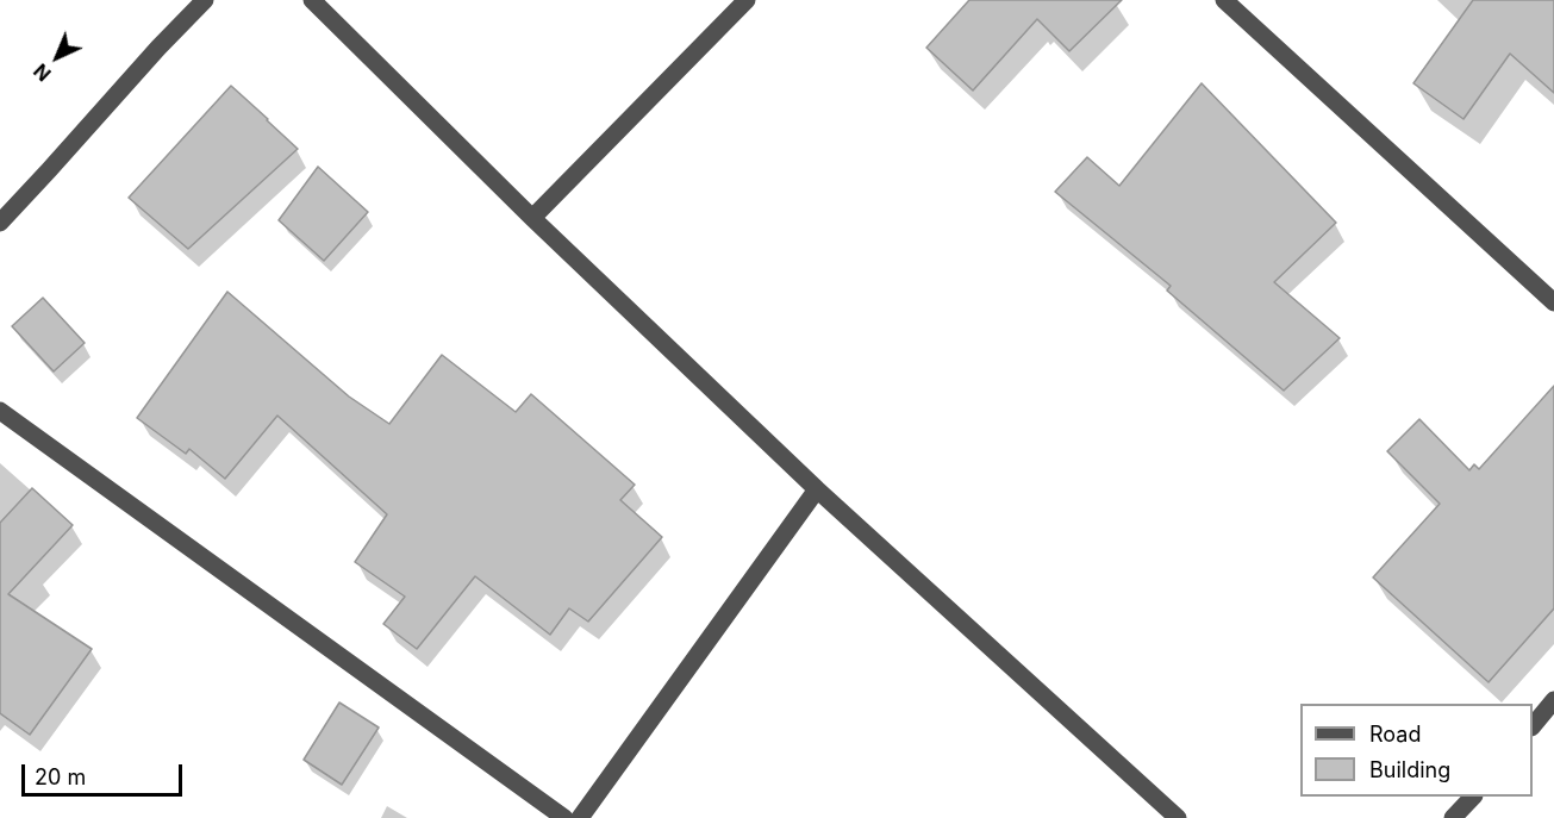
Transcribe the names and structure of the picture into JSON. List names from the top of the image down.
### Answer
{
  "legend": ["Road", "Building"],
  "scale_bar": "20 m",
  "north": "bottom left"
}
